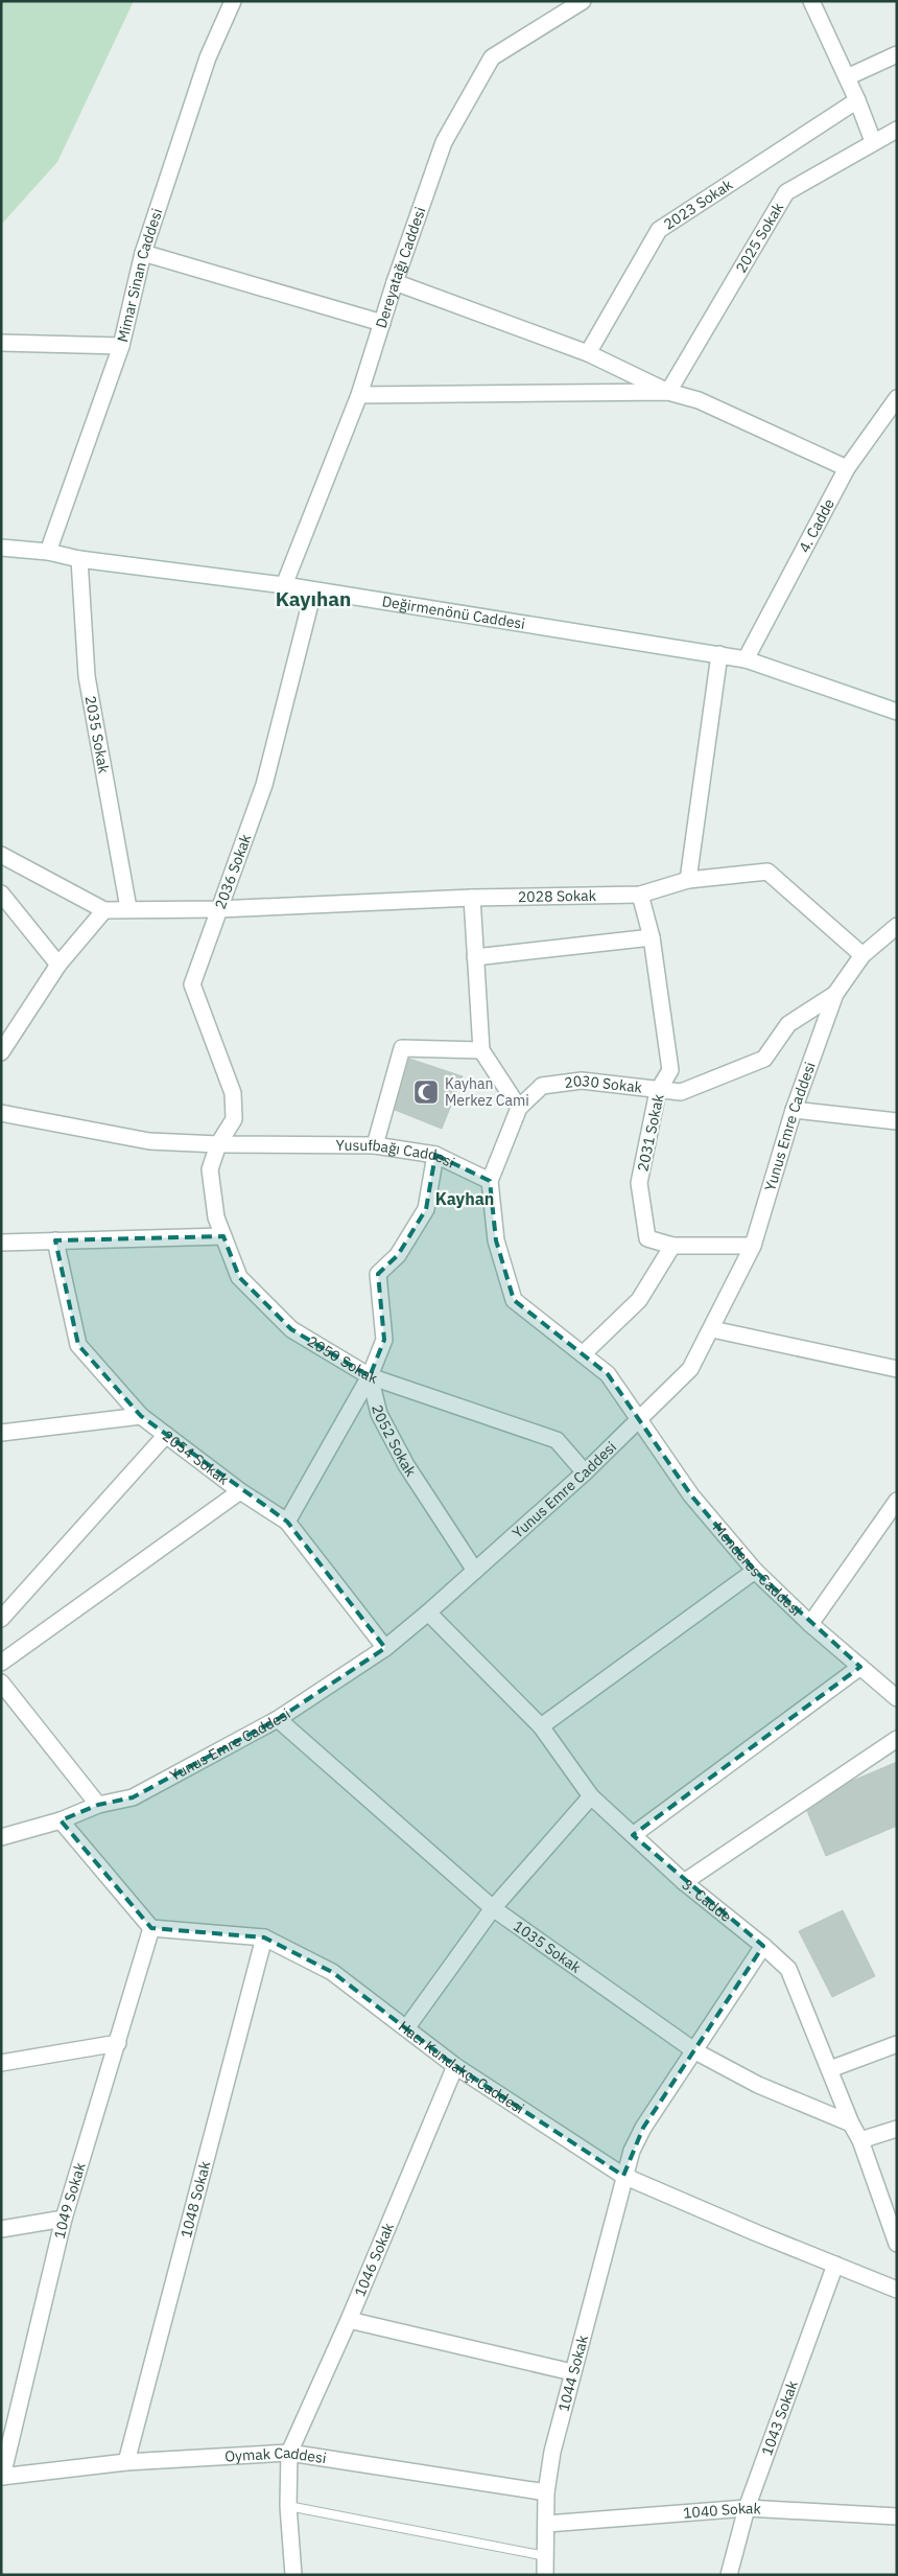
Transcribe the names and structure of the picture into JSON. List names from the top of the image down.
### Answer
{
  "streets": {
    "street": [
      "2023 Sokak",
      "2025 Sokak",
      "Dereyatağı Caddesi",
      "Mimar Sinan Caddesi",
      "4. Cadde",
      "Değirmenönü Caddesi",
      "2035 Sokak",
      "2036 Sokak",
      "2028 Sokak",
      "2030 Sokak",
      "Yunus Emre Caddesi",
      "2031 Sokak",
      "Yusufbağı Caddesi",
      "2050 Sokak",
      "2052 Sokak",
      "2054 Sokak",
      "Menderes Caddesi",
      "3. Cadde",
      "1035 Sokak",
      "Hacı Kundakçı Caddesi",
      "1048 Sokak",
      "1049 Sokak",
      "1046 Sokak",
      "1044 Sokak",
      "1043 Sokak",
      "Oymak Caddesi",
      "1040 Sokak"
    ]
  },
  "crossings": [
    ["Dereyatağı Caddesi", "Değirmenönü Caddesi"],
    ["Mimar Sinan Caddesi", "Değirmenönü Caddesi"],
    ["4. Cadde", "Değirmenönü Caddesi"],
    ["Değirmenönü Caddesi", "2035 Sokak"],
    ["Değirmenönü Caddesi", "2036 Sokak"],
    ["2035 Sokak", "2028 Sokak"],
    ["2036 Sokak", "2028 Sokak"],
    ["2036 Sokak", "Yusufbağı Caddesi"],
    ["2036 Sokak", "2050 Sokak"],
    ["2028 Sokak", "Yunus Emre Caddesi"],
    ["2028 Sokak", "2031 Sokak"],
    ["2030 Sokak", "Yunus Emre Caddesi"],
    ["2030 Sokak", "2031 Sokak"],
    ["2030 Sokak", "Yusufbağı Caddesi"],
    ["Yunus Emre Caddesi", "2031 Sokak"],
    ["Yunus Emre Caddesi", "2050 Sokak"],
    ["Yunus Emre Caddesi", "2052 Sokak"],
    ["Yunus Emre Caddesi", "2054 Sokak"],
    ["Yunus Emre Caddesi", "Menderes Caddesi"],
    ["Yunus Emre Caddesi", "3. Cadde"],
    ["Yunus Emre Caddesi", "1035 Sokak"],
    ["Yusufbağı Caddesi", "2050 Sokak"],
    ["2050 Sokak", "2052 Sokak"],
    ["3. Cadde", "1035 Sokak"],
    ["3. Cadde", "1044 Sokak"],
    ["1035 Sokak", "1044 Sokak"],
    ["Hacı Kundakçı Caddesi", "1048 Sokak"],
    ["Hacı Kundakçı Caddesi", "1049 Sokak"],
    ["Hacı Kundakçı Caddesi", "1046 Sokak"],
    ["Hacı Kundakçı Caddesi", "1044 Sokak"],
    ["Hacı Kundakçı Caddesi", "1043 Sokak"],
    ["1048 Sokak", "Oymak Caddesi"],
    ["1049 Sokak", "Oymak Caddesi"],
    ["1046 Sokak", "Oymak Caddesi"],
    ["1044 Sokak", "Oymak Caddesi"],
    ["1044 Sokak", "1040 Sokak"],
    ["1043 Sokak", "1040 Sokak"]
  ],
  "districts": ["Kayıhan", "Kayhan"],
  "places": {
    "mosque": ["Kayhan Merkez Cami"]
  }
}
